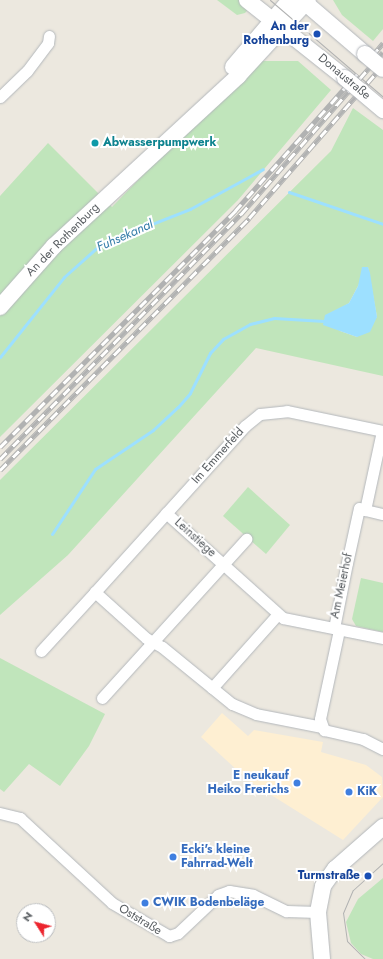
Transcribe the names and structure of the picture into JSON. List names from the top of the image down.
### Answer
{
  "streets": {
    "main road": ["Donaustraße", "An der Rothenburg"],
    "street": [
      "Im Emmerfeld",
      "Leinstiege",
      "Am Meierhof",
      "Oststraße"
    ]
  },
  "crossings": [
    ["Donaustraße", "An der Rothenburg"],
    ["Im Emmerfeld", "Leinstiege"],
    ["Im Emmerfeld", "Am Meierhof"],
    ["Leinstiege", "Am Meierhof"]
  ],
  "water": ["Fuhsekanal"],
  "places": [
    "An der Rothenburg",
    "Abwasserpumpwerk",
    "E neukauf Heiko Frerichs",
    "KiK",
    "Ecki's kleine Fahrrad-Welt",
    "Turmstraße",
    "CWIK Bodenbeläge"
  ],
  "north": "top left"
}
